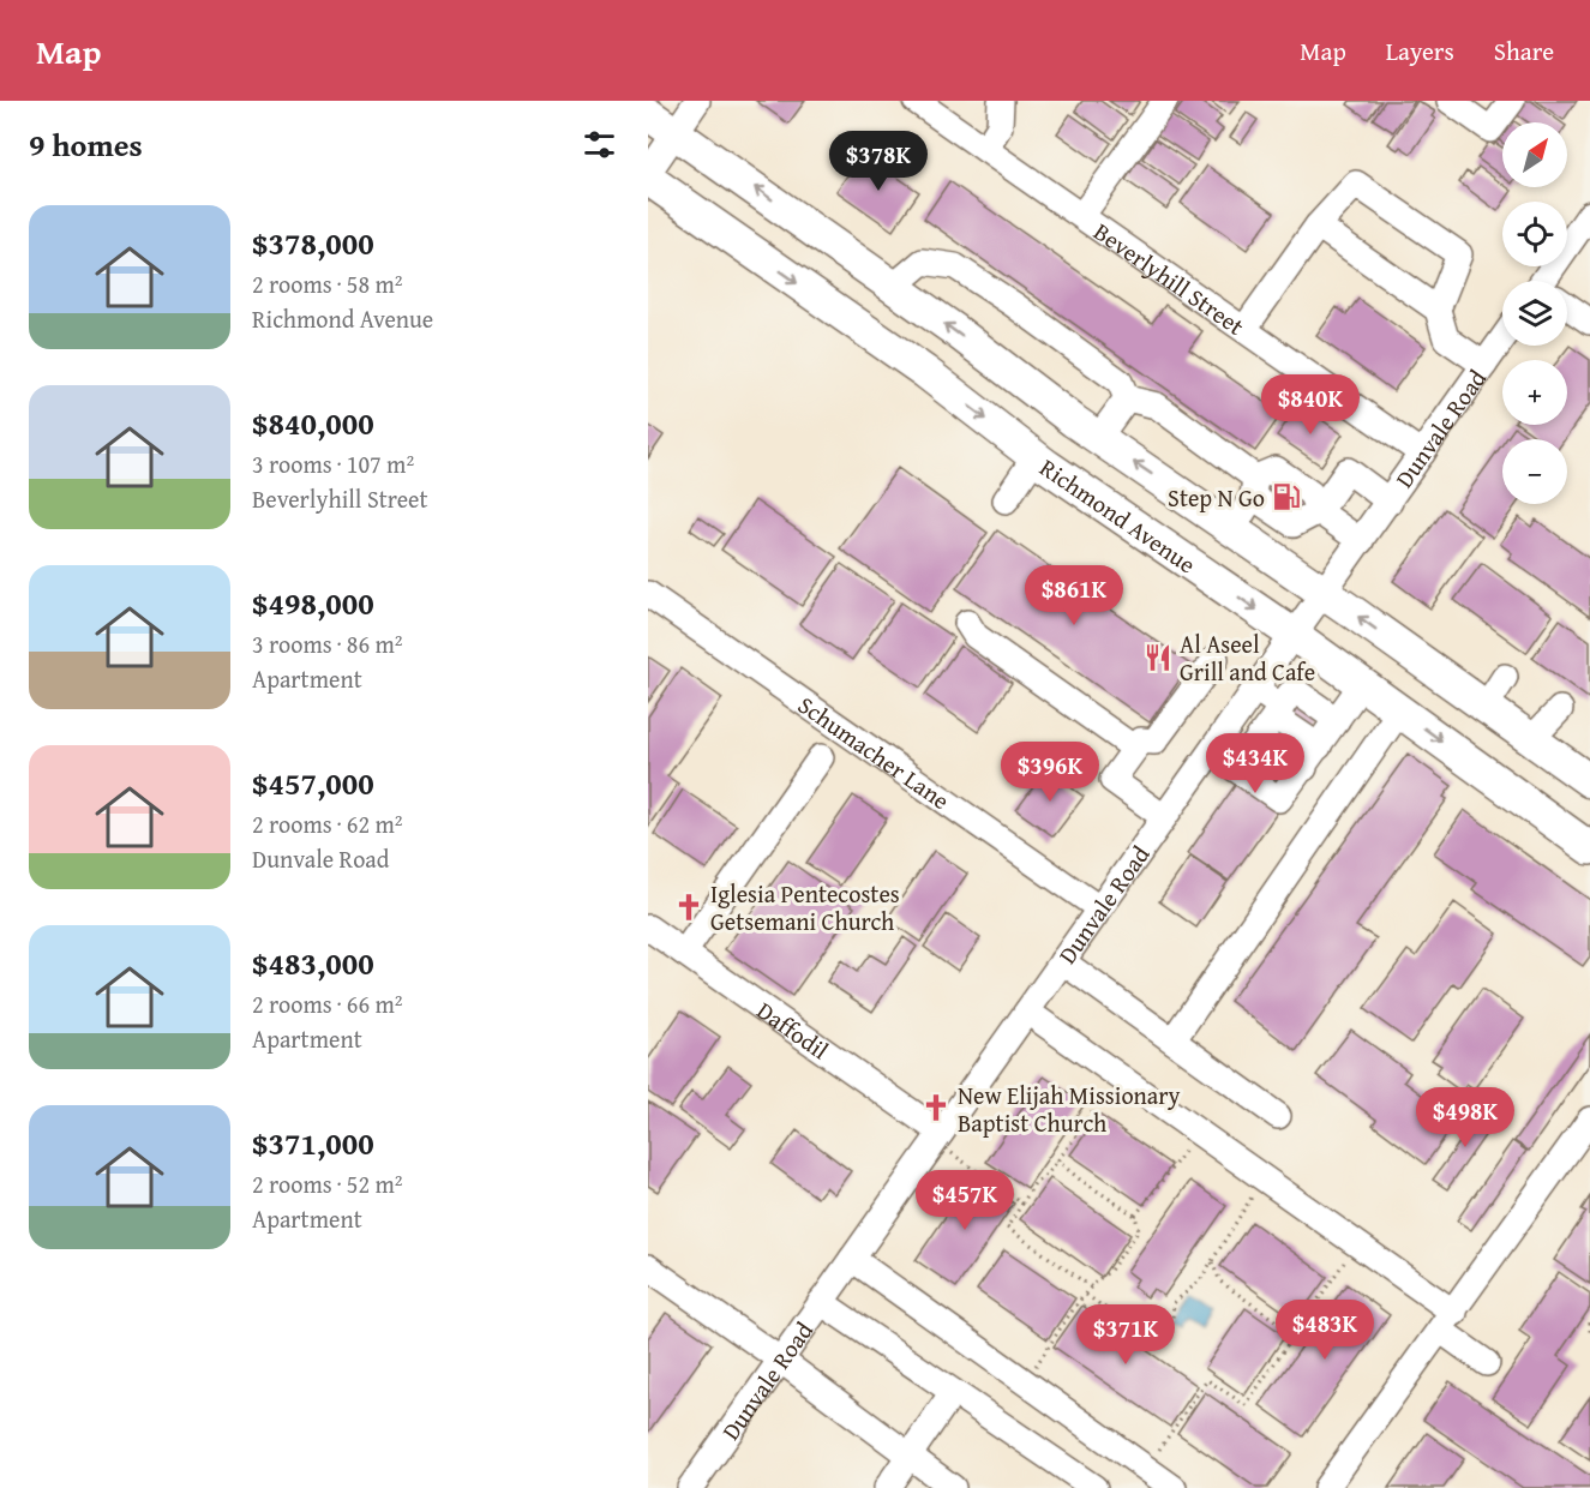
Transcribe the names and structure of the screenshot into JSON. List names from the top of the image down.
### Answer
{
  "streets": {
    "main road": ["Richmond Avenue"],
    "street": [
      "Beverlyhill Street",
      "Dunvale Road",
      "Schumacher Lane",
      "Daffodil"
    ]
  },
  "crossings": [
    ["Beverlyhill Street", "Dunvale Road"],
    ["Dunvale Road", "Richmond Avenue"],
    ["Dunvale Road", "Schumacher Lane"],
    ["Dunvale Road", "Daffodil"]
  ],
  "places": {
    "fuel station": ["Step N Go"],
    "restaurant": ["Al Aseel Grill and Cafe"],
    "church": ["Iglesia Pentecostes Getsemani Church", "New Elijah Missionary Baptist Church"]
  },
  "north": "top right",
  "page": {
    "header": "Map",
    "nav": ["Map", "Layers", "Share"],
    "heading": "9 homes",
    "map_buttons": ["+", "−"],
    "price": [
      "$378K",
      "$840K",
      "$861K",
      "$434K",
      "$396K",
      "$498K",
      "$457K",
      "$483K",
      "$371K"
    ],
    "list": [
      {
        "name": "$378,000",
        "note": "2 rooms · 58 m² · Richmond Avenue"
      },
      {
        "name": "$840,000",
        "note": "3 rooms · 107 m² · Beverlyhill Street"
      },
      {
        "name": "$498,000",
        "note": "3 rooms · 86 m² · Apartment"
      },
      {
        "name": "$457,000",
        "note": "2 rooms · 62 m² · Dunvale Road"
      },
      {
        "name": "$483,000",
        "note": "2 rooms · 66 m² · Apartment"
      },
      {
        "name": "$371,000",
        "note": "2 rooms · 52 m² · Apartment"
      }
    ]
  }
}
